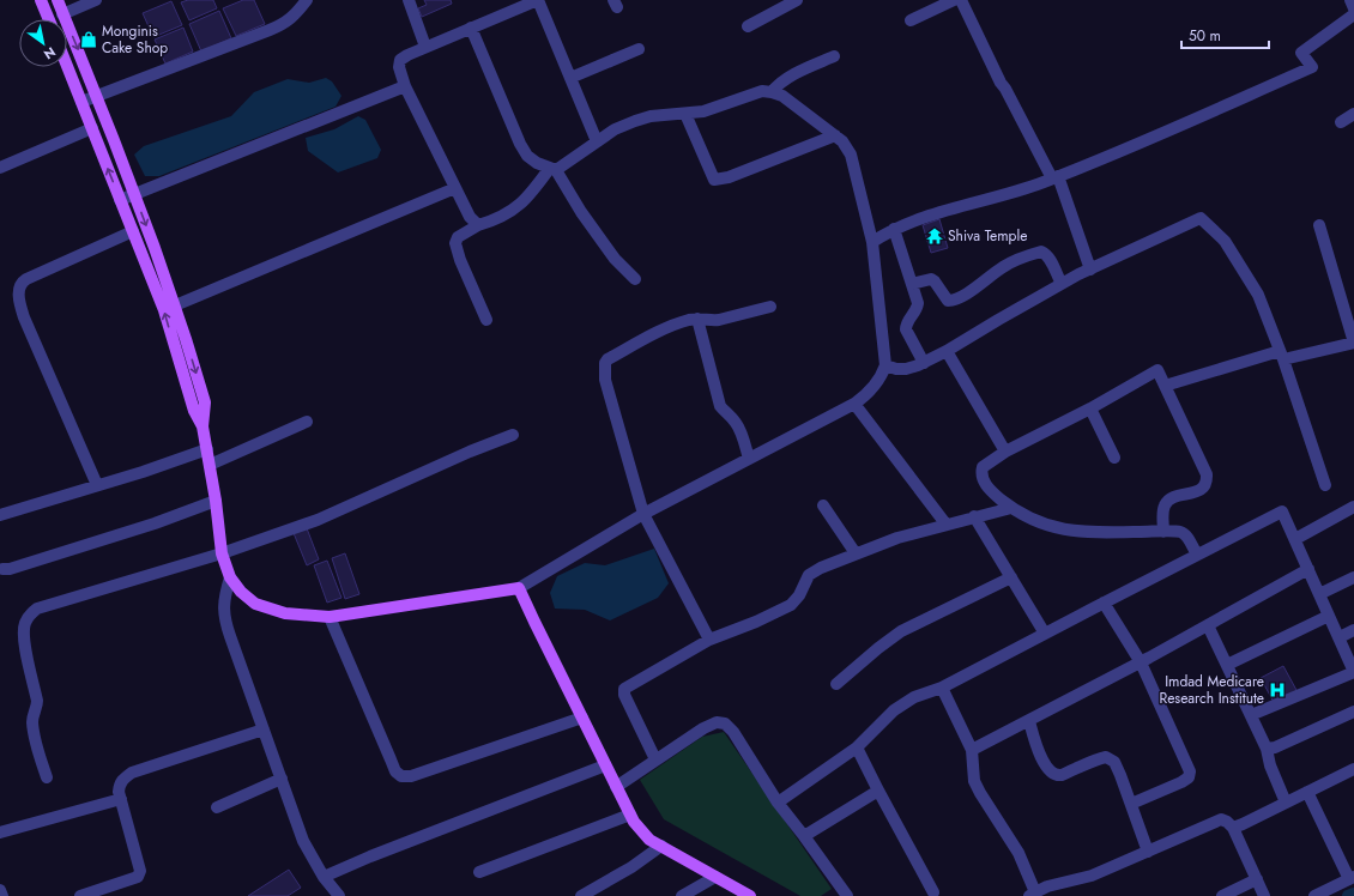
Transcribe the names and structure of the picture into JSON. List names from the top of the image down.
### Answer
{
  "places": {
    "shop": ["Monginis Cake Shop"],
    "temple": ["Shiva Temple"],
    "hospital": ["Imdad Medicare Research Institute"]
  },
  "scale_bar": "50 m",
  "north": "bottom right"
}
